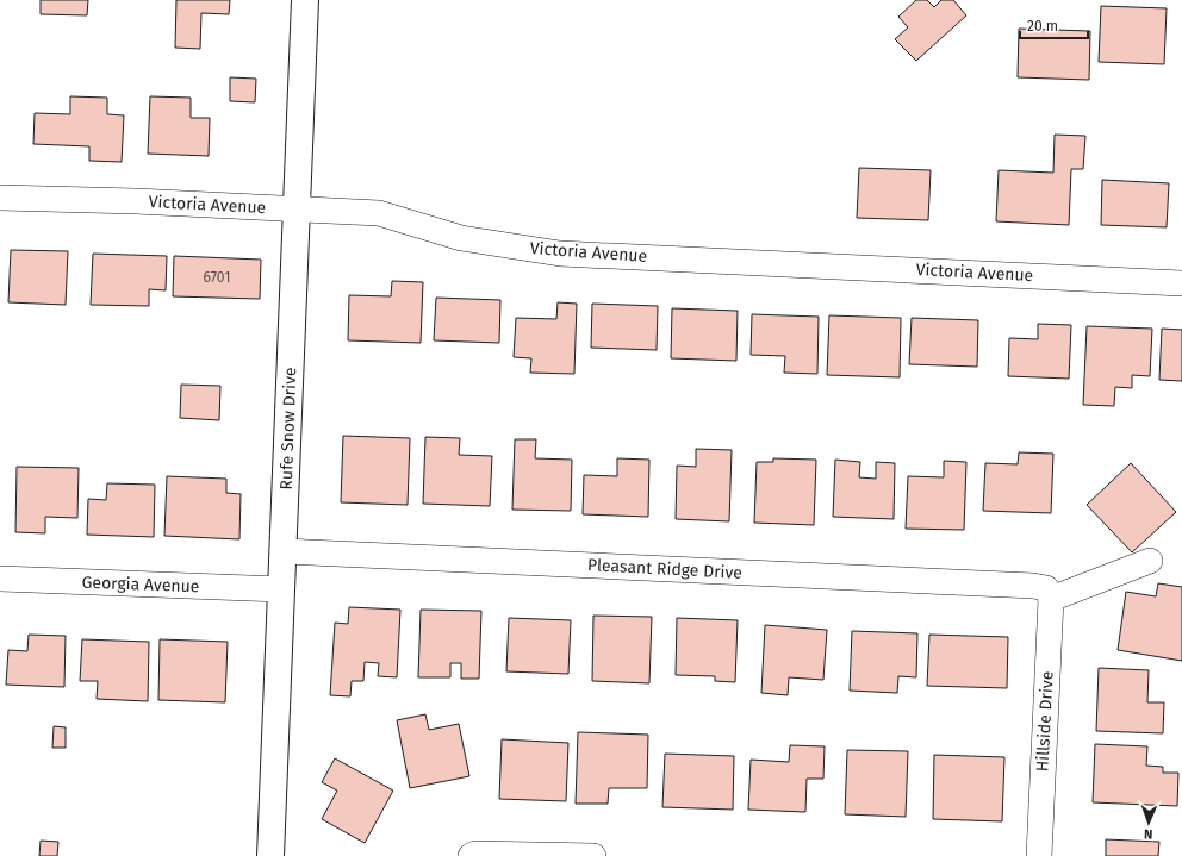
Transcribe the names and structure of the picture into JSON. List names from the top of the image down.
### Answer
{
  "streets": {
    "main road": ["Rufe Snow Drive"],
    "street": [
      "Victoria Avenue",
      "Pleasant Ridge Drive",
      "Georgia Avenue",
      "Hillside Drive"
    ]
  },
  "crossings": [
    ["Victoria Avenue", "Rufe Snow Drive"],
    ["Rufe Snow Drive", "Pleasant Ridge Drive"],
    ["Rufe Snow Drive", "Georgia Avenue"],
    ["Pleasant Ridge Drive", "Hillside Drive"]
  ],
  "house_numbers": ["6701"],
  "scale_bar": "20 m",
  "north": "bottom"
}
